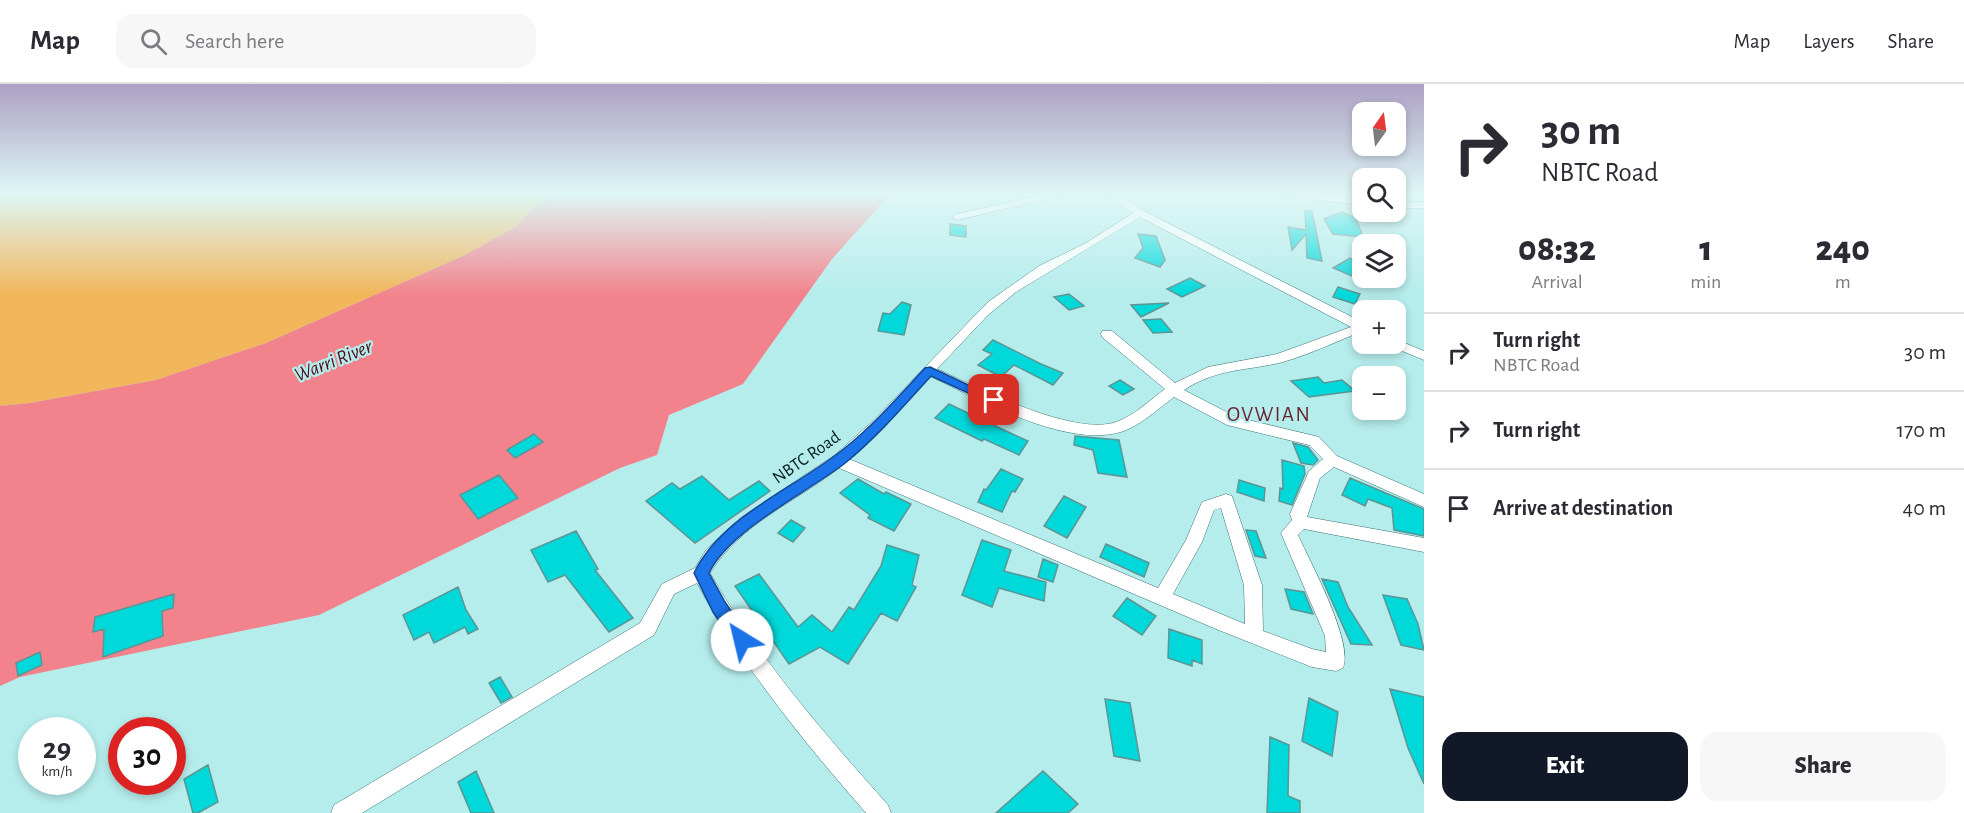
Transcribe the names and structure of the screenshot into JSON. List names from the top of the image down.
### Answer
{
  "streets": {
    "street": ["NBTC Road"]
  },
  "districts": ["OVWIAN"],
  "water": ["Warri River"],
  "north": "top",
  "page": {
    "header": "Map",
    "search": "Search here",
    "nav": ["Map", "Layers", "Share"],
    "turn": ["30 m", "NBTC Road"],
    "map_buttons": ["+", "−"],
    "eta": [
      "08:32",
      "Arrival",
      "1",
      "min",
      "240",
      "m"
    ],
    "list": [
      {
        "name": "Turn right",
        "note": "NBTC Road",
        "value": "30 m"
      },
      {
        "name": "Turn right",
        "value": "170 m"
      },
      {
        "name": "Arrive at destination",
        "value": "40 m"
      }
    ],
    "speed": "29 km/h",
    "limit": "30",
    "buttons": ["Exit", "Share"]
  }
}
